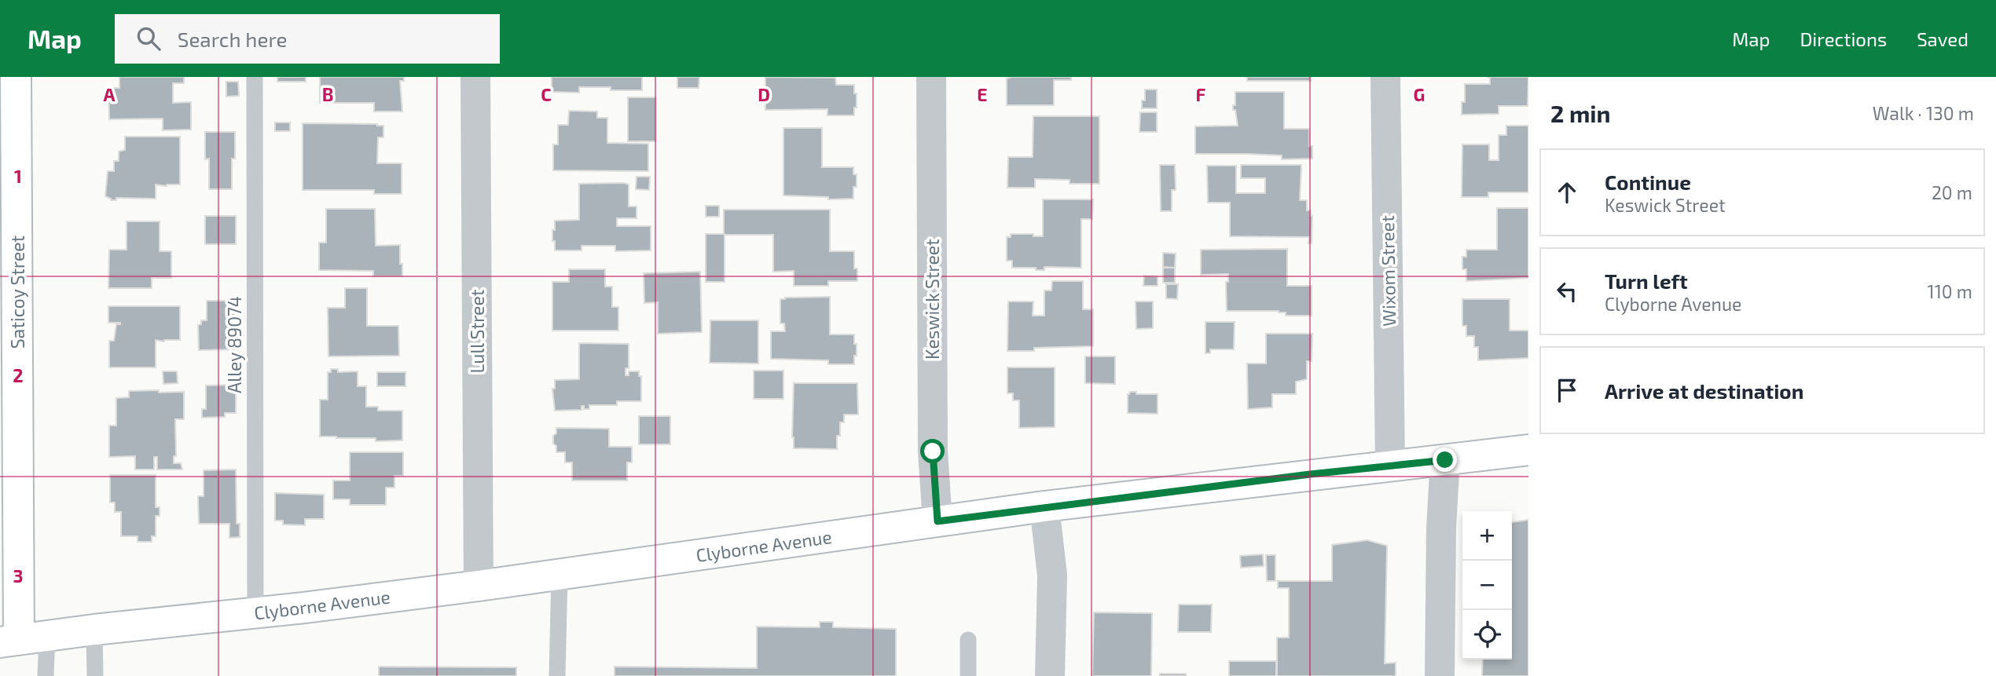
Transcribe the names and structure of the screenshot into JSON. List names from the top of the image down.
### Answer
{
  "streets": {
    "main road": ["Saticoy Street", "Clyborne Avenue"],
    "street": ["Wixom Street", "Keswick Street", "Lull Street"],
    "lane": ["Alley 89074"]
  },
  "crossings": [
    ["Wixom Street", "Clyborne Avenue"],
    ["Saticoy Street", "Clyborne Avenue"],
    ["Keswick Street", "Clyborne Avenue"],
    ["Lull Street", "Clyborne Avenue"],
    ["Alley 89074", "Clyborne Avenue"]
  ],
  "page": {
    "header": "Map",
    "search": "Search here",
    "nav": ["Map", "Directions", "Saved"],
    "heading": ["2 min", "Walk · 130 m"],
    "list": [
      ["Continue", "Keswick Street", "20 m"],
      ["Turn left", "Clyborne Avenue", "110 m"],
      "Arrive at destination"
    ],
    "map_buttons": ["+", "−"]
  },
  "grid": {
    "columns": [
      "A",
      "B",
      "C",
      "D",
      "E",
      "F",
      "G"
    ],
    "rows": ["1", "2", "3"]
  }
}
